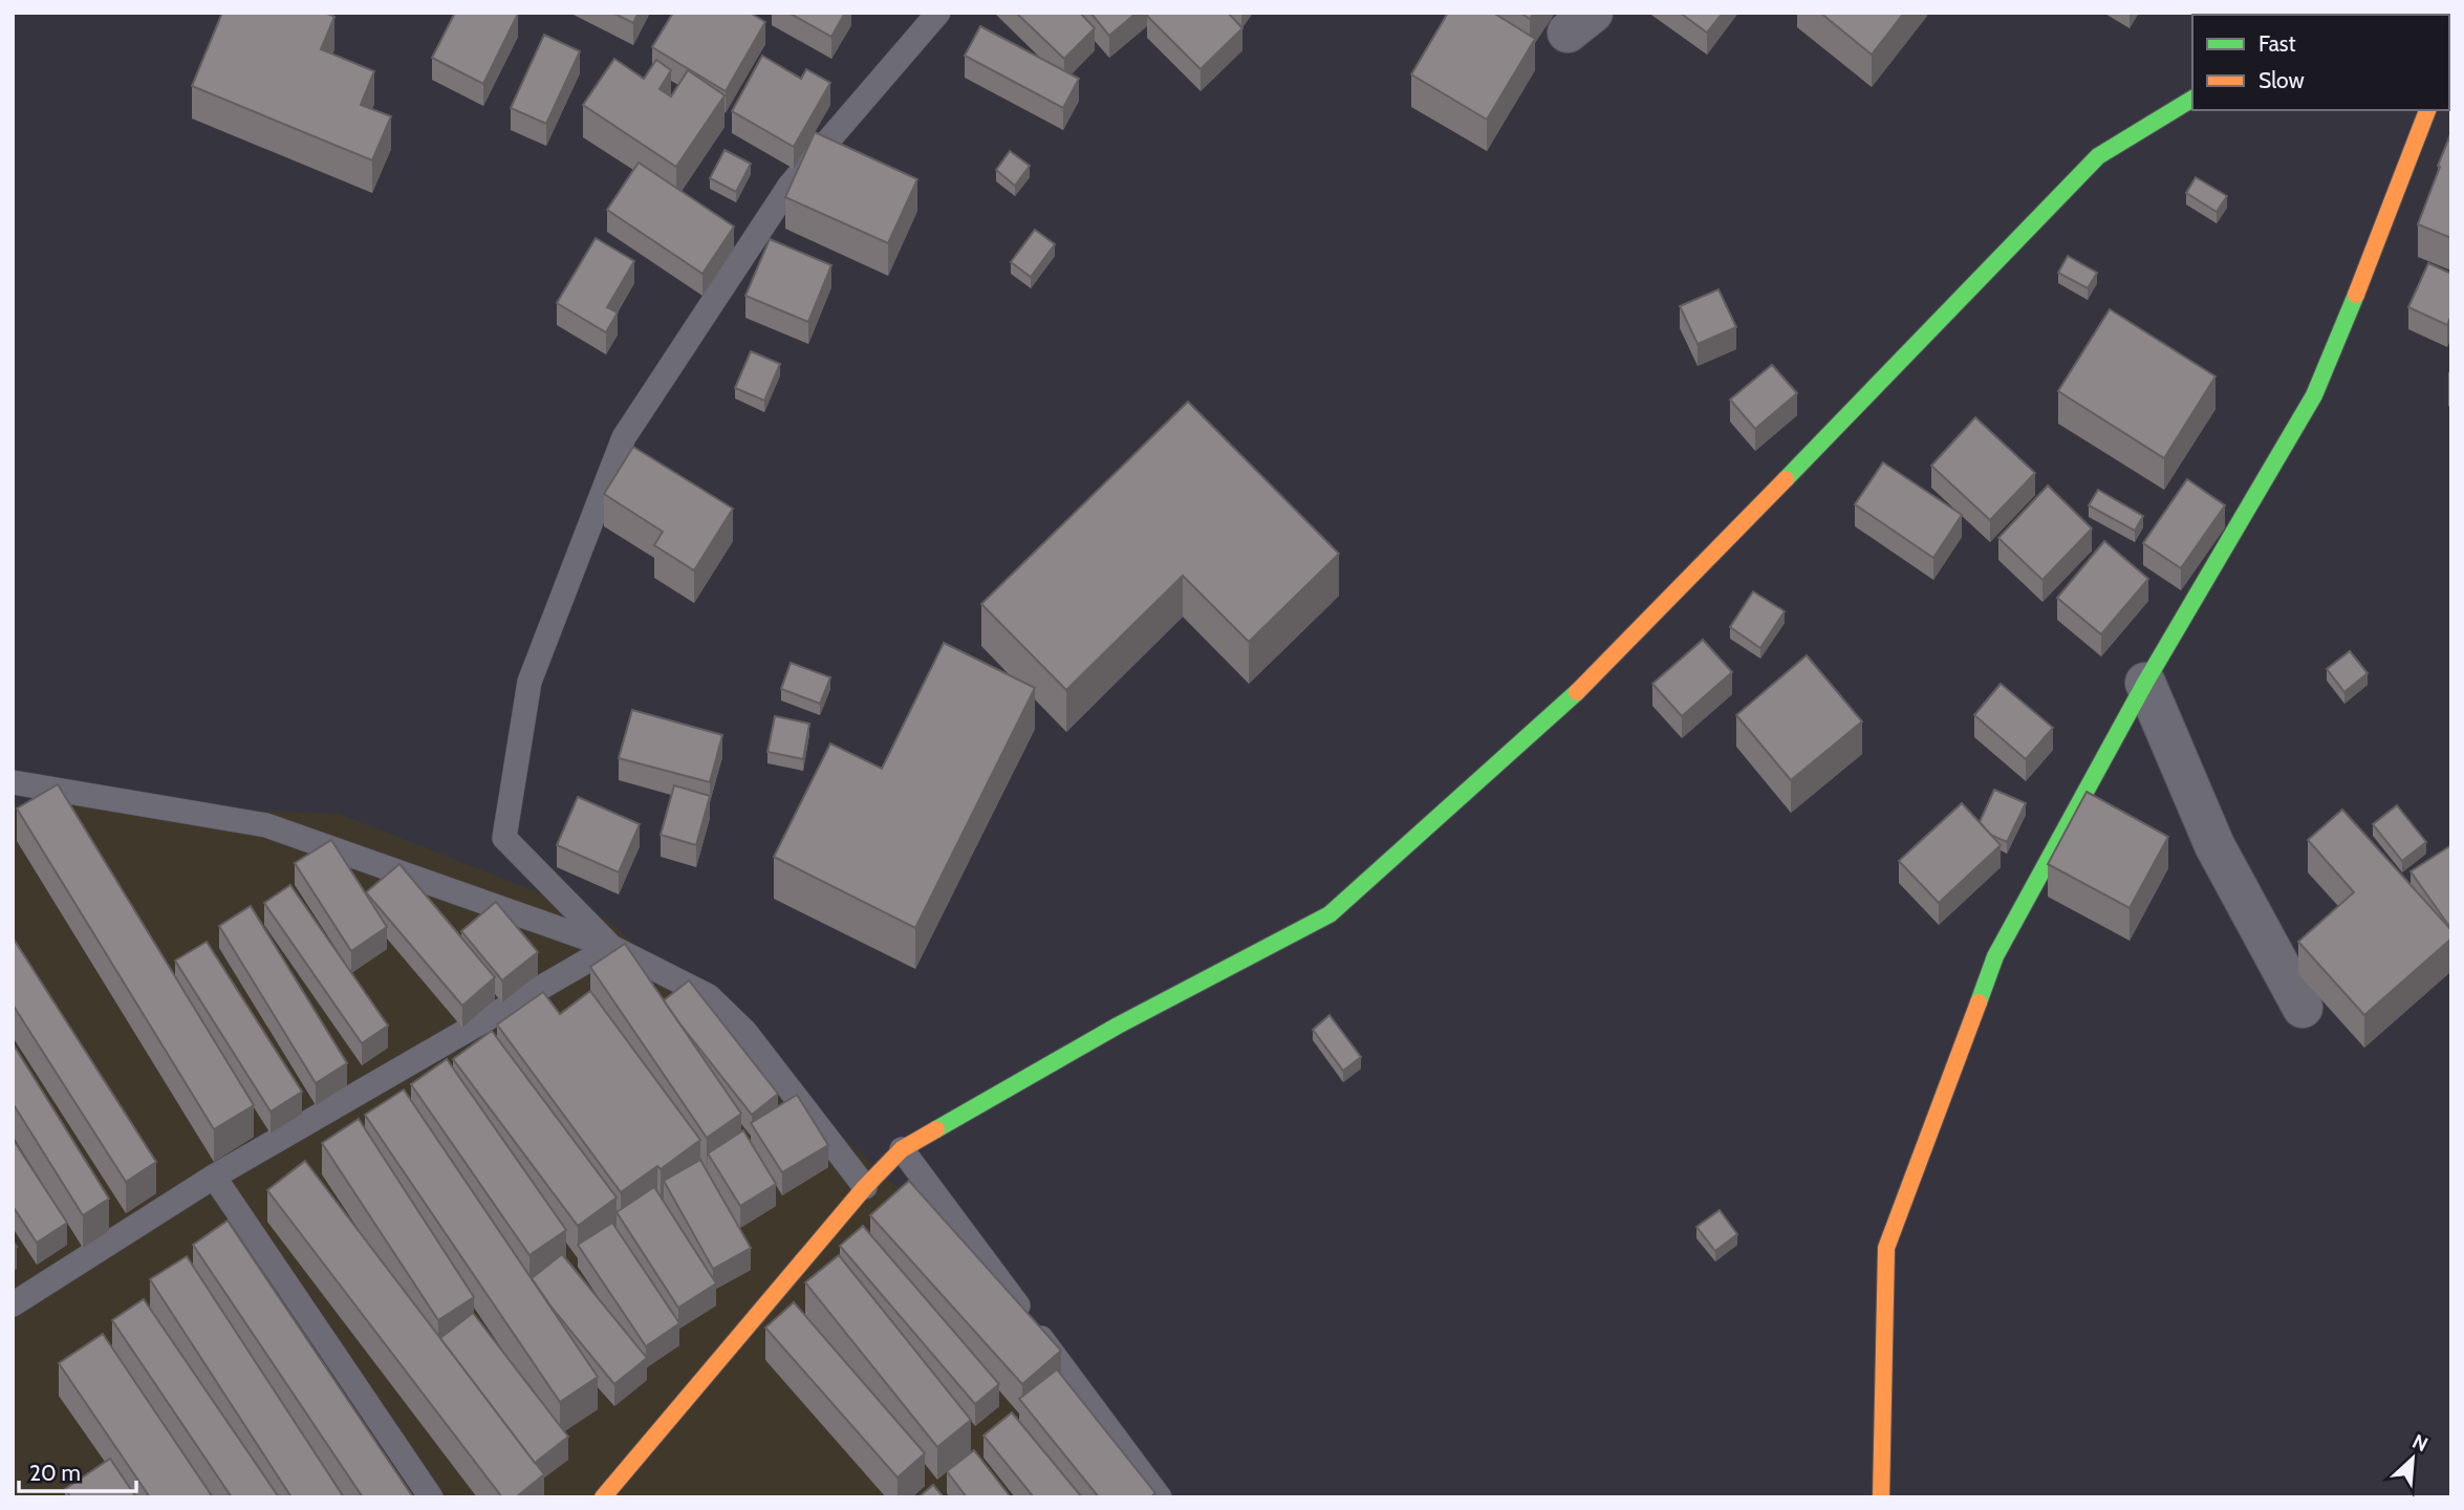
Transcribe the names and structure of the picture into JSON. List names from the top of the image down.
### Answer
{
  "legend": ["Fast", "Slow"],
  "scale_bar": "20 m",
  "north": "top right"
}
